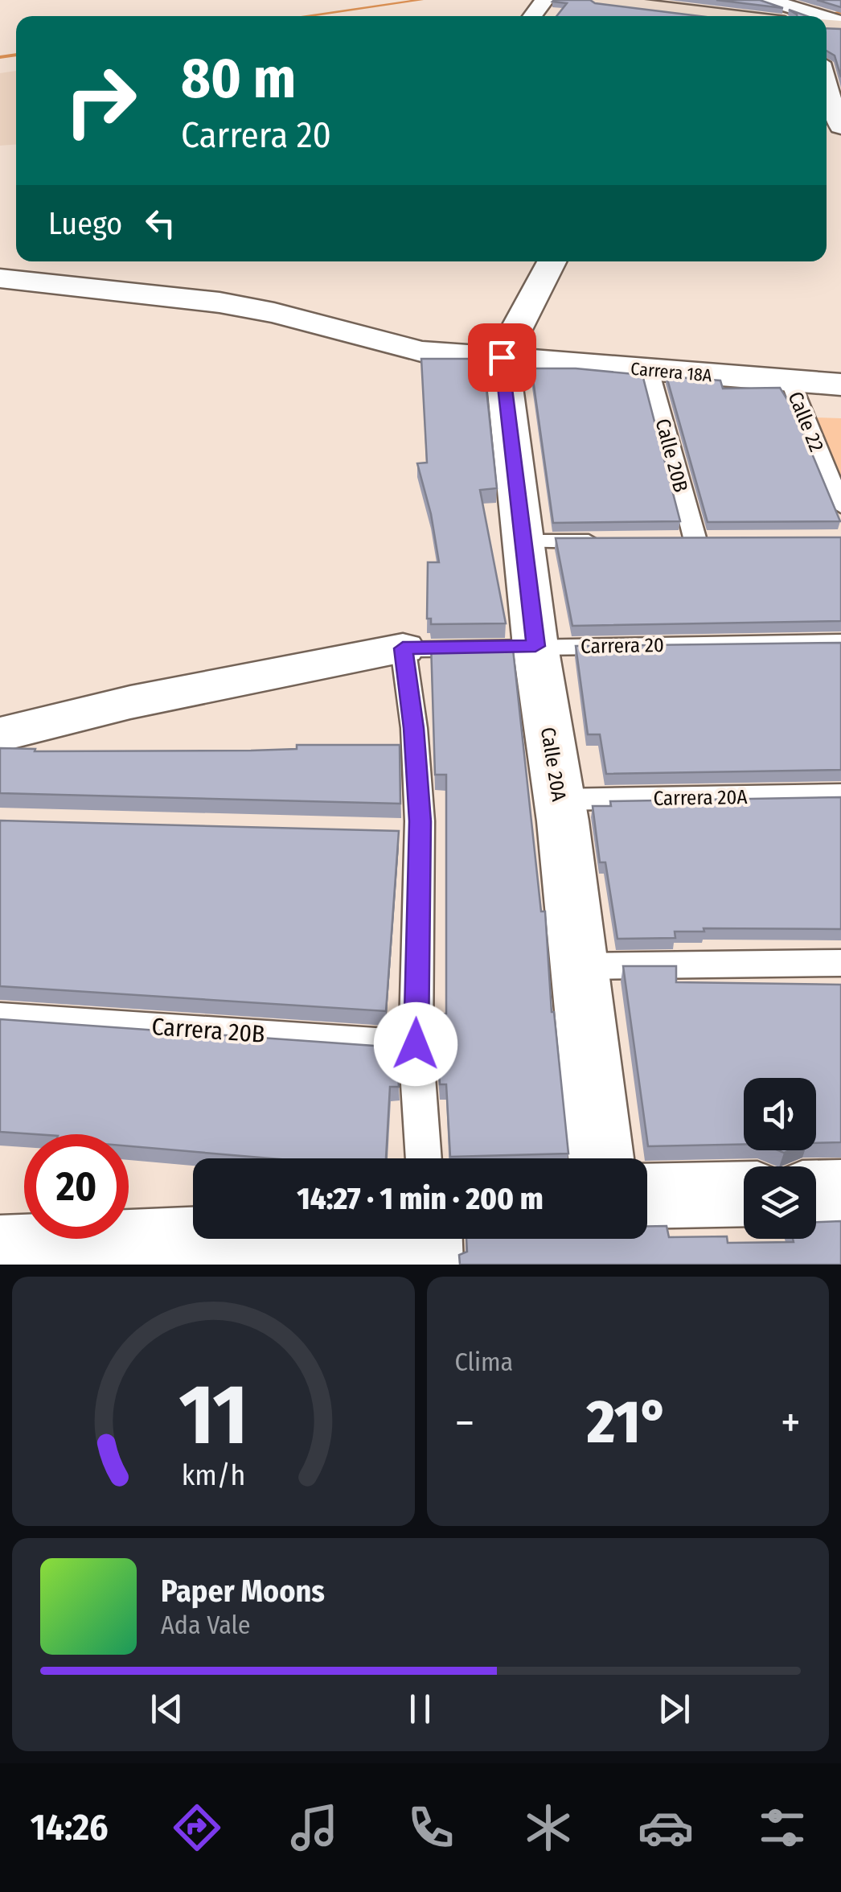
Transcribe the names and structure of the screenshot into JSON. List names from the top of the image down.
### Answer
{
  "streets": {
    "street": ["Carrera 18A", "Calle 20A"],
    "lane": [
      "Calle 22",
      "Calle 20B",
      "Carrera 20",
      "Carrera 20A",
      "Carrera 20B"
    ]
  },
  "crossings": [
    ["Carrera 18A", "Calle 22"],
    ["Carrera 18A", "Calle 20B"],
    ["Carrera 18A", "Calle 20A"],
    ["Carrera 20", "Calle 20A"],
    ["Calle 20A", "Carrera 20A"]
  ],
  "page": {
    "turn": ["80 m", "Carrera 20"],
    "then": "Luego",
    "limit": "20",
    "trip": "14:27 · 1 min · 200 m",
    "tile": "Clima",
    "heat": ["−", "21°", "+"],
    "song": ["Paper Moons", "Ada Vale"],
    "tabs": "14:26",
    "gauge": ["11", "km/h"]
  }
}
